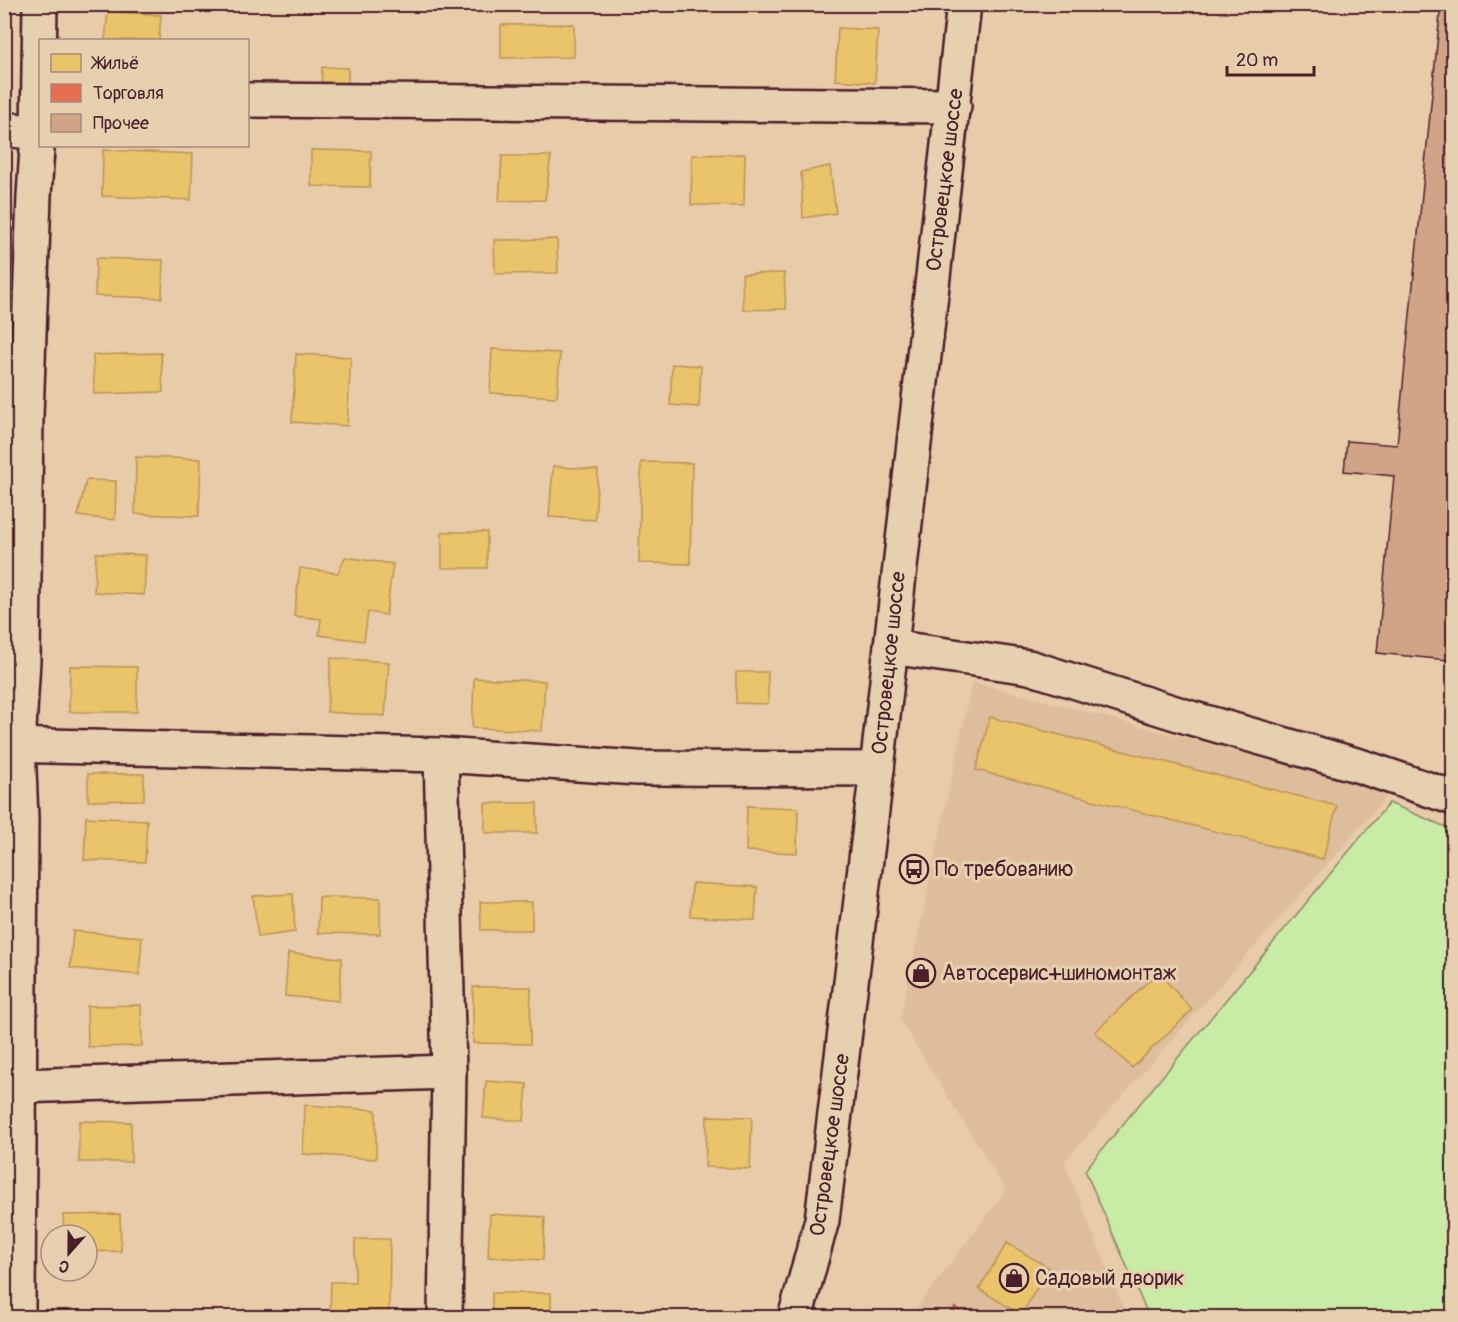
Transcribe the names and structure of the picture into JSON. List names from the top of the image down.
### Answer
{
  "streets": {
    "street": ["Островецкое шоссе"]
  },
  "places": {
    "bus stop": ["По требованию"],
    "shop": ["Автосервис+шиномонтаж", "Садовый дворик"]
  },
  "legend": ["Жильё", "Торговля", "Прочее"],
  "scale_bar": "20 m",
  "north": "bottom"
}
